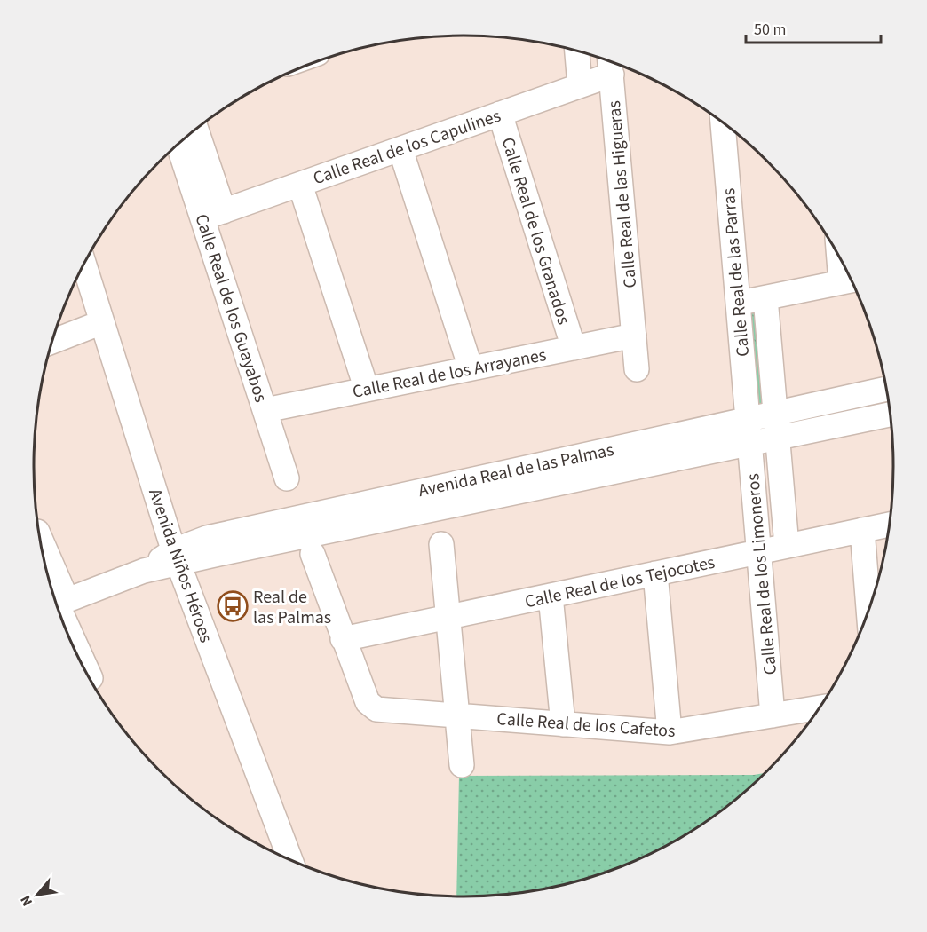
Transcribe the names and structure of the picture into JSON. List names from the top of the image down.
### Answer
{
  "streets": {
    "street": [
      "Calle Real de los Capulines",
      "Calle Real de las Higueras",
      "Calle Real de los Granados",
      "Calle Real de las Parras",
      "Calle Real de los Guayabos",
      "Calle Real de los Arrayanes",
      "Avenida Real de las Palmas",
      "Avenida Niños Héroes",
      "Calle Real de los Limoneros",
      "Calle Real de los Tejocotes",
      "Calle Real de los Cafetos"
    ]
  },
  "crossings": [
    ["Calle Real de los Capulines", "Calle Real de las Higueras"],
    ["Calle Real de los Capulines", "Calle Real de los Granados"],
    ["Calle Real de los Capulines", "Calle Real de los Guayabos"],
    ["Calle Real de las Higueras", "Calle Real de los Arrayanes"],
    ["Calle Real de los Granados", "Calle Real de los Arrayanes"],
    ["Calle Real de las Parras", "Avenida Real de las Palmas"],
    ["Calle Real de las Parras", "Calle Real de los Limoneros"],
    ["Calle Real de los Guayabos", "Calle Real de los Arrayanes"],
    ["Avenida Real de las Palmas", "Avenida Niños Héroes"],
    ["Avenida Real de las Palmas", "Calle Real de los Limoneros"],
    ["Calle Real de los Limoneros", "Calle Real de los Tejocotes"],
    ["Calle Real de los Limoneros", "Calle Real de los Cafetos"],
    ["Calle Real de los Tejocotes", "Calle Real de los Cafetos"]
  ],
  "places": {
    "bus stop": ["Real de las Palmas"]
  },
  "scale_bar": "50 m",
  "north": "bottom left"
}
